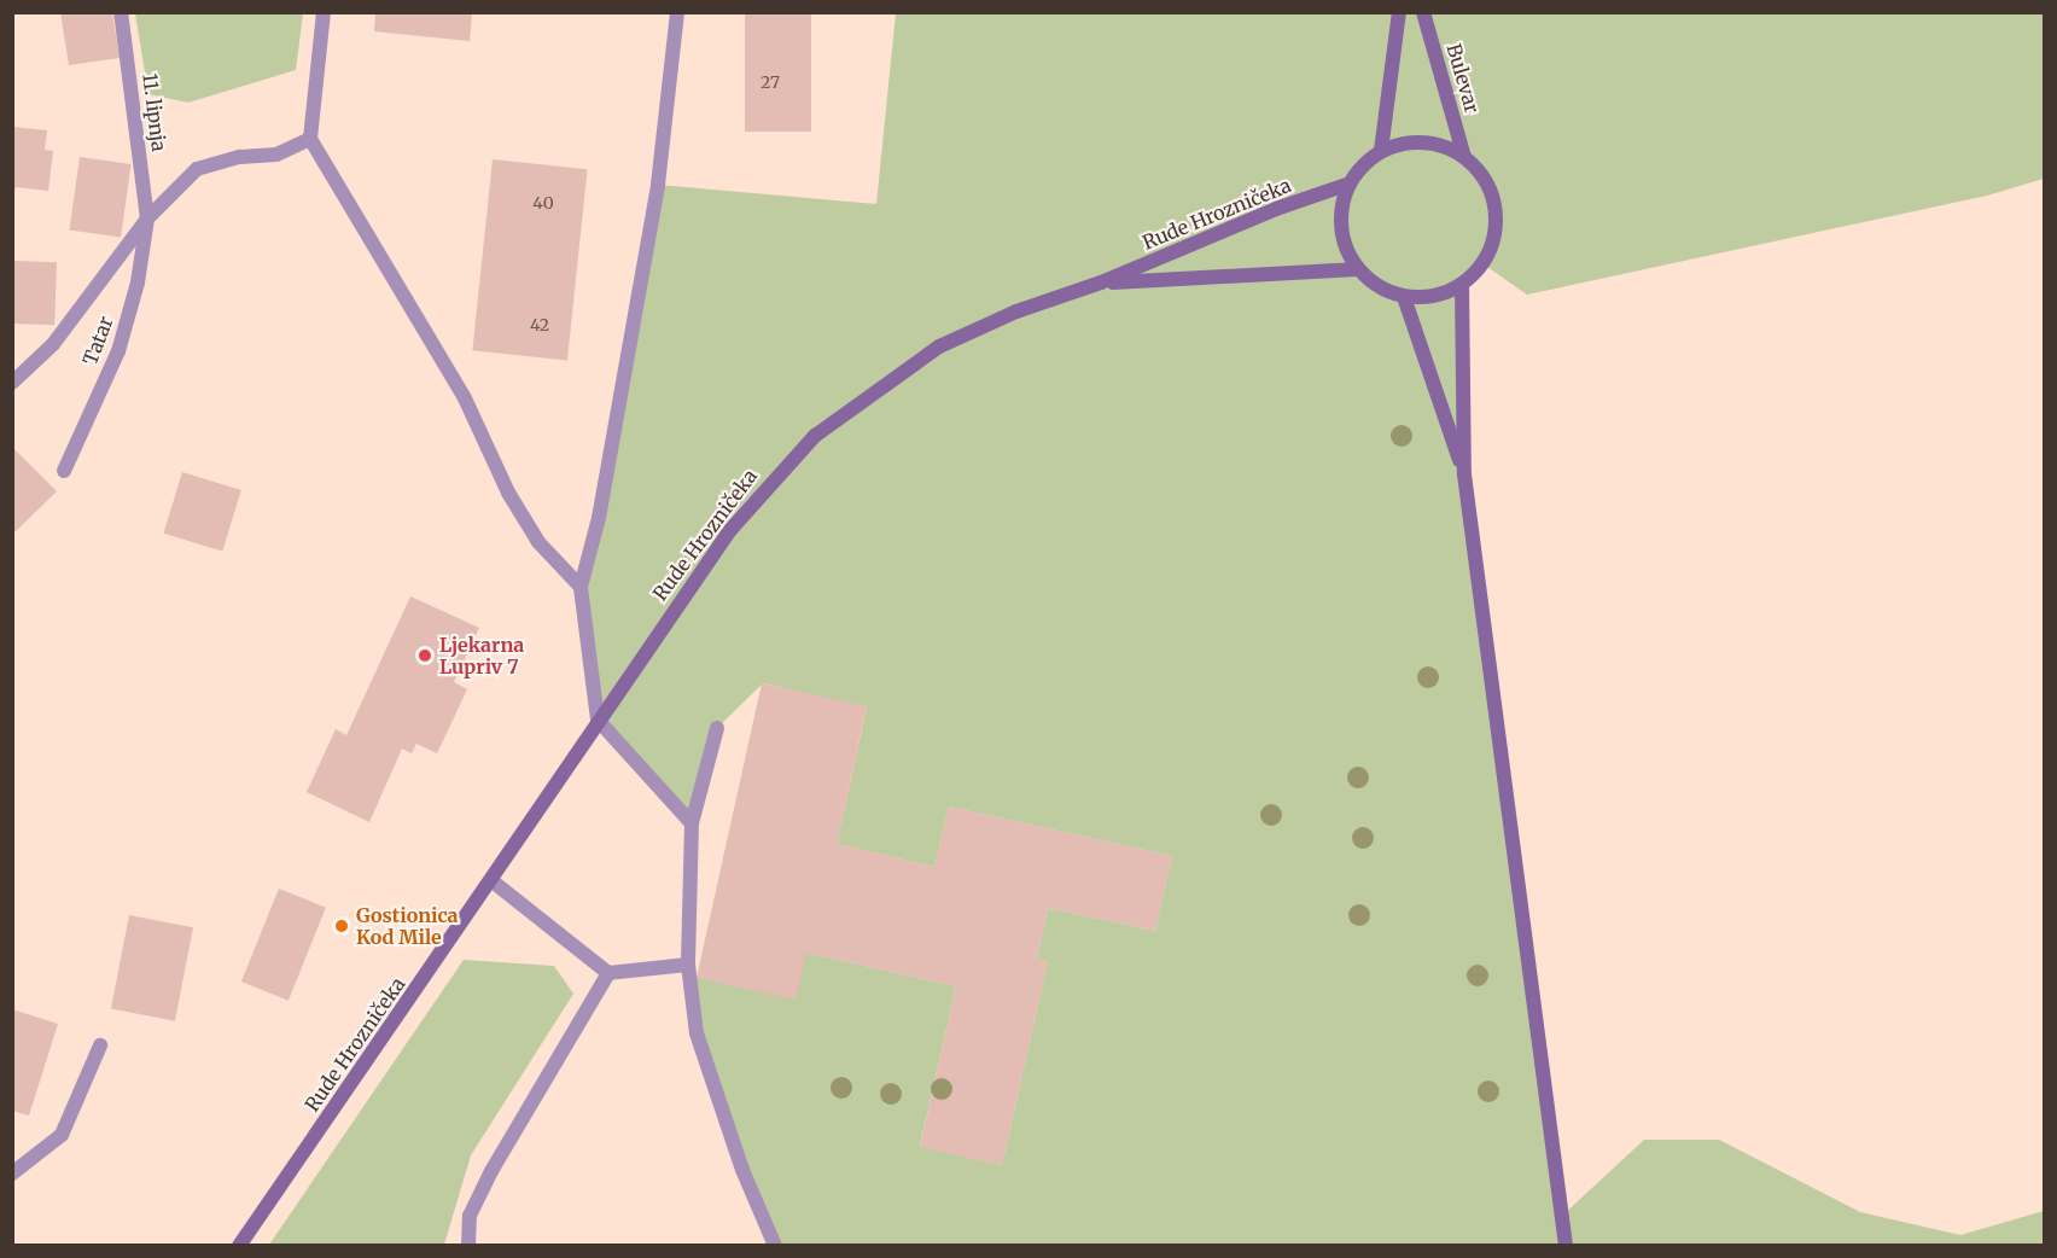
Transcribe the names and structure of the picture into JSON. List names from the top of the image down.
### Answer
{
  "streets": {
    "main road": ["Bulevar", "Rude Hrozničeka"],
    "street": ["11. lipnja", "Tatar"]
  },
  "crossings": [
    ["Bulevar", "Rude Hrozničeka"],
    ["11. lipnja", "Tatar"]
  ],
  "places": ["Ljekarna Lupriv 7", "Gostionica Kod Mile"],
  "house_numbers": ["27", "40", "42"]
}
